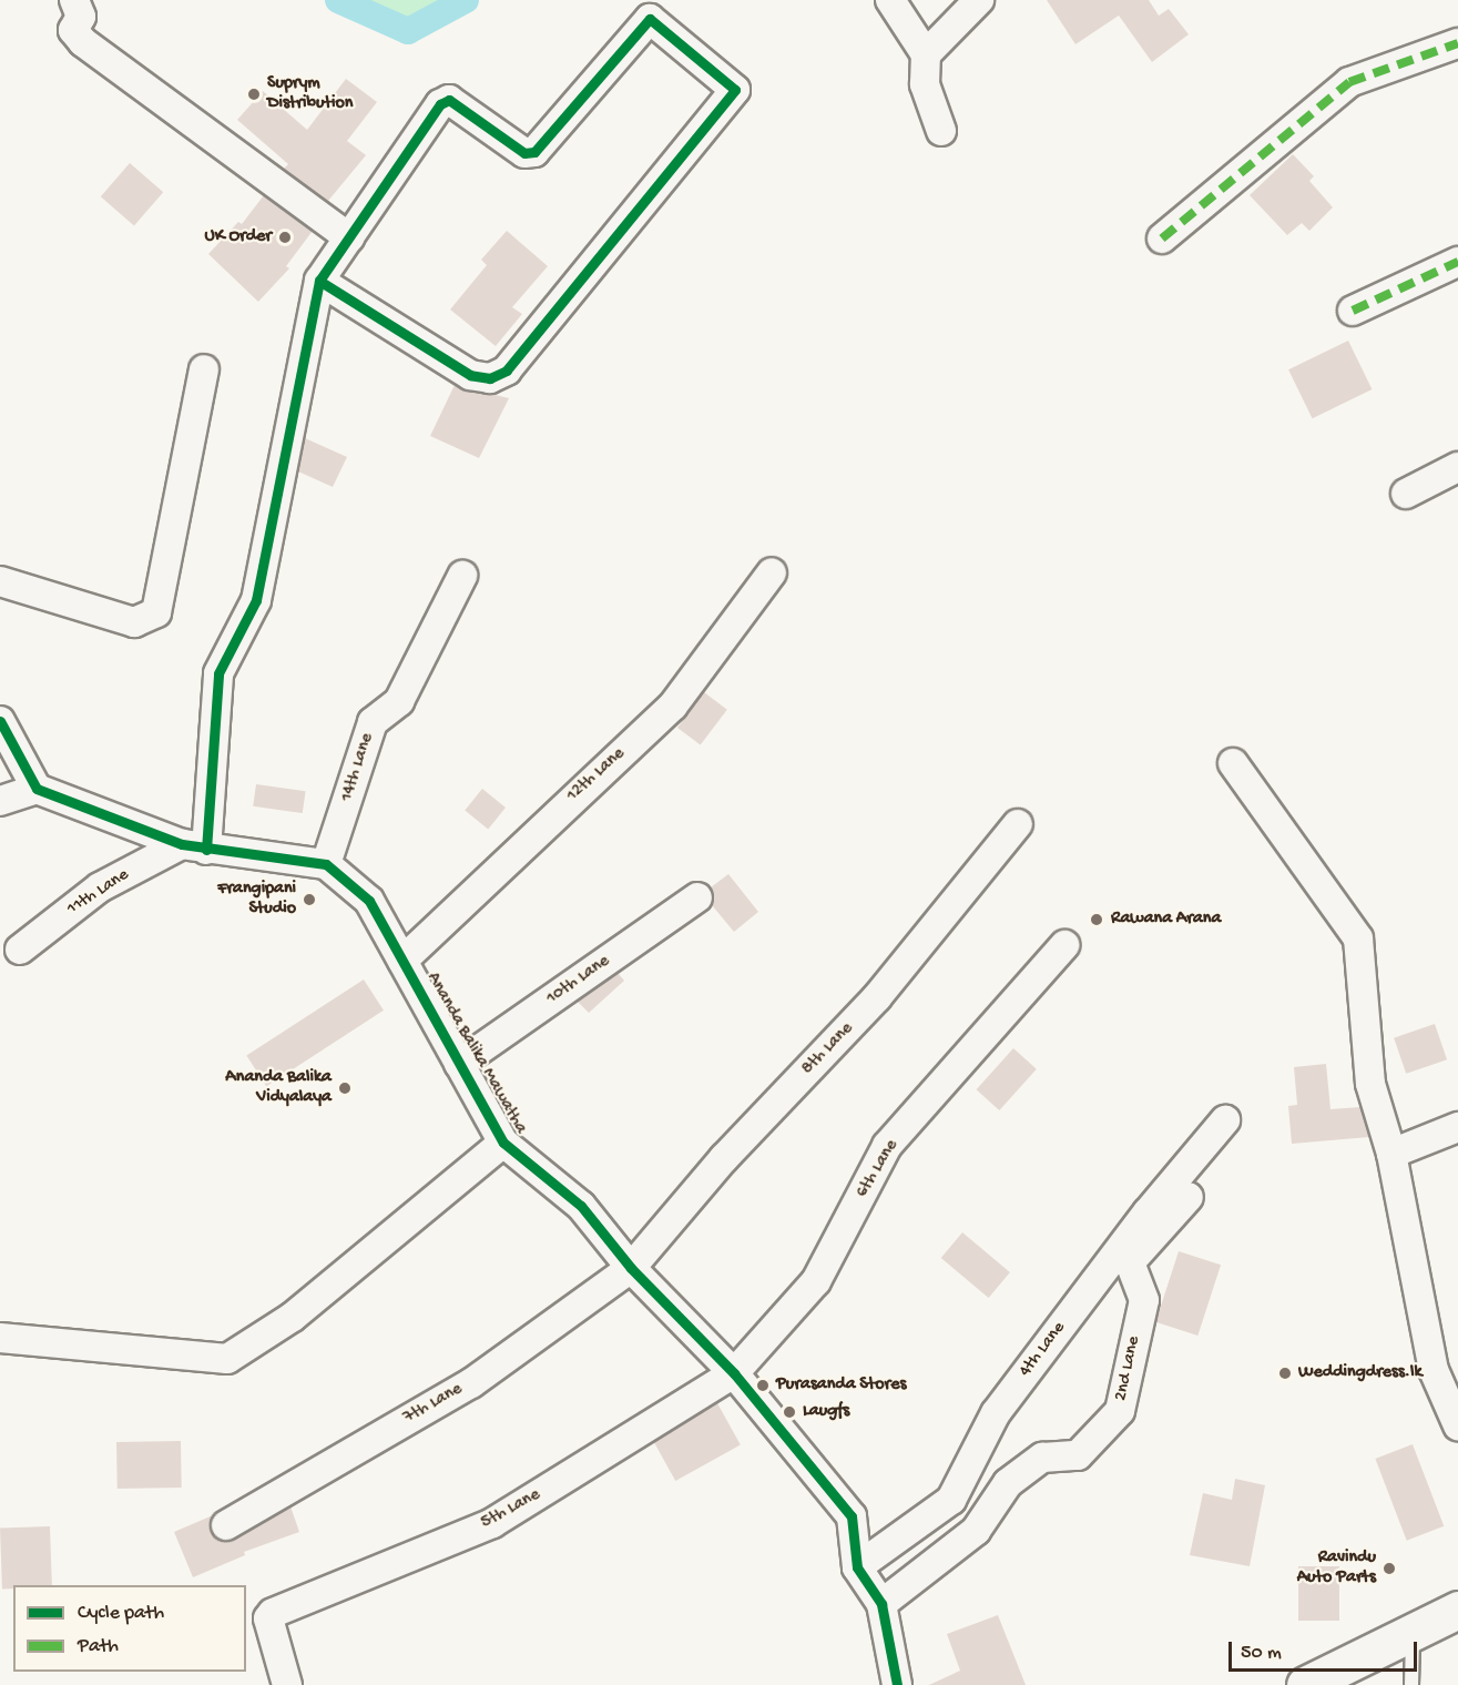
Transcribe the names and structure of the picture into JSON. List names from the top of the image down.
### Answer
{
  "streets": {
    "street": [
      "14th Lane",
      "12th Lane",
      "11th Lane",
      "10th Lane",
      "8th Lane",
      "Ananda Balika Mawatha",
      "6th Lane",
      "4th Lane",
      "2nd Lane",
      "7th Lane",
      "5th Lane"
    ]
  },
  "crossings": [
    ["14th Lane", "Ananda Balika Mawatha"],
    ["12th Lane", "Ananda Balika Mawatha"],
    ["10th Lane", "Ananda Balika Mawatha"],
    ["8th Lane", "Ananda Balika Mawatha"],
    ["8th Lane", "7th Lane"],
    ["Ananda Balika Mawatha", "6th Lane"],
    ["Ananda Balika Mawatha", "4th Lane"],
    ["Ananda Balika Mawatha", "2nd Lane"],
    ["Ananda Balika Mawatha", "7th Lane"],
    ["Ananda Balika Mawatha", "5th Lane"],
    ["6th Lane", "5th Lane"]
  ],
  "places": [
    "Suprym Distribution",
    "UK Order",
    "Frangipani Studio",
    "Rawana Arana",
    "Ananda Balika Vidyalaya",
    "Weddingdress.lk",
    "Purasanda Stores",
    "Laugfs",
    "Ravindu Auto Parts"
  ],
  "legend": ["Cycle path", "Path"],
  "scale_bar": "50 m"
}
